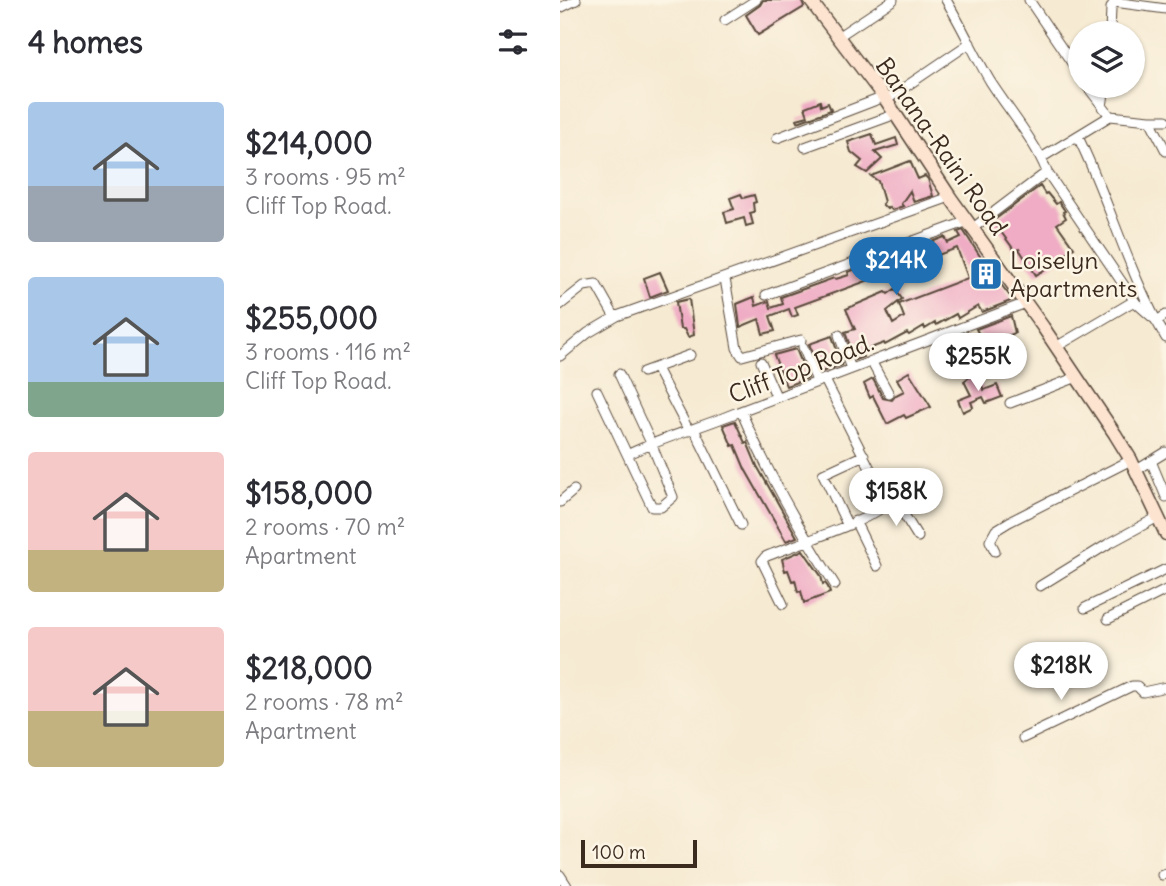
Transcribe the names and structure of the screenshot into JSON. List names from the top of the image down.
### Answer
{
  "streets": {
    "main road": ["Banana-Raini Road"],
    "street": ["Cliff Top Road."]
  },
  "crossings": [
    ["Banana-Raini Road", "Cliff Top Road."]
  ],
  "places": {
    "building": ["Loiselyn Apartments"]
  },
  "scale_bar": "100 m",
  "page": {
    "heading": "4 homes",
    "list": [
      {
        "name": "$214,000",
        "note": "3 rooms · 95 m² · Cliff Top Road."
      },
      {
        "name": "$255,000",
        "note": "3 rooms · 116 m² · Cliff Top Road."
      },
      {
        "name": "$158,000",
        "note": "2 rooms · 70 m² · Apartment"
      },
      {
        "name": "$218,000",
        "note": "2 rooms · 78 m² · Apartment"
      }
    ],
    "price": [
      "$214K",
      "$255K",
      "$158K",
      "$218K"
    ],
    "scale": "100 m"
  }
}
